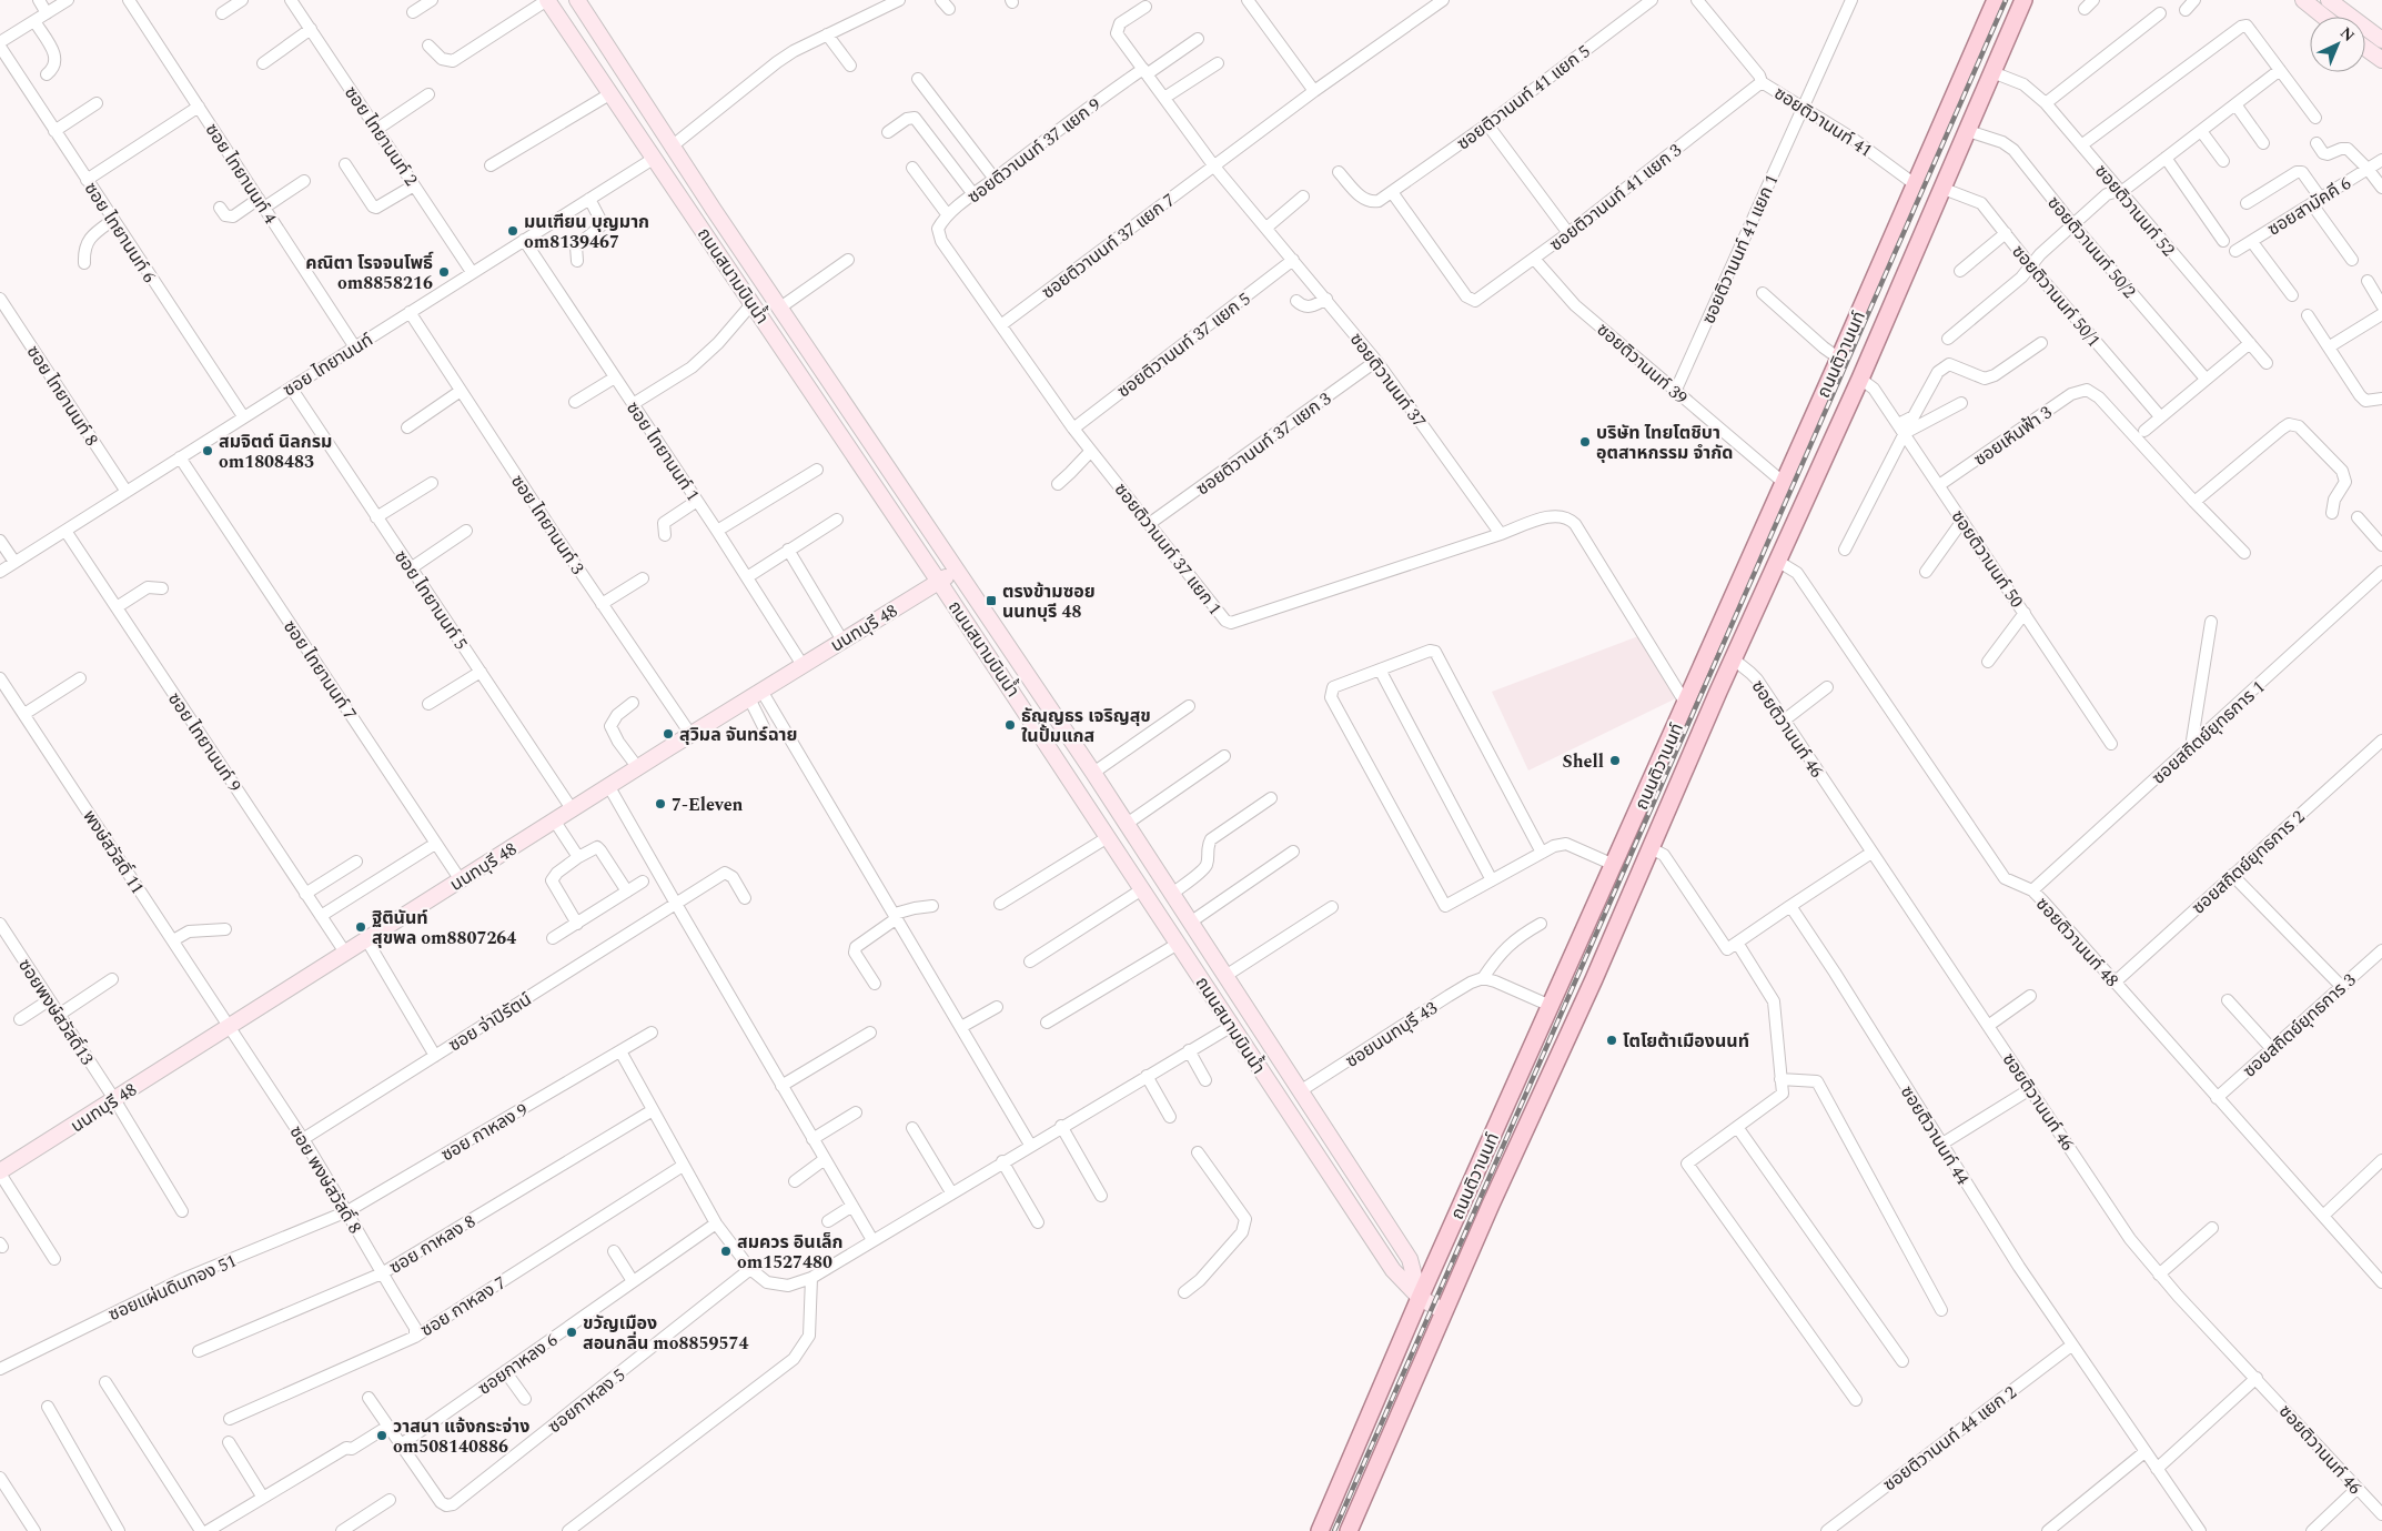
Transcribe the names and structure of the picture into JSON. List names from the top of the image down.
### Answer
{
  "streets": {
    "main road": ["ถนนสนามบินน้ำ", "ถนนติวานนท์", "นนทบุรี 48"],
    "street": [
      "ซอยติวานนท์ 41 แยก 5",
      "ซอยติวานนท์ 41",
      "ซอย ไทยานนท์ 2",
      "ซอยติวานนท์ 37 แยก 9",
      "ซอย ไทยานนท์ 4",
      "ซอยติวานนท์ 41 แยก 3",
      "ซอยสามัคคี 6",
      "ซอยติวานนท์ 52",
      "ซอย ไทยานนท์ 6",
      "ซอยติวานนท์ 37 แยก 7",
      "ซอยติวานนท์ 50/2",
      "ซอยติวานนท์ 41 แยก 1",
      "ซอยติวานนท์ 50/1",
      "ซอยติวานนท์ 37 แยก 5",
      "ซอยติวานนท์ 39",
      "ซอย ไทยานนท์",
      "ซอยติวานนท์ 37",
      "ซอย ไทยานนท์ 8",
      "ซอยเหินฟ้า 3",
      "ซอยติวานนท์ 37 แยก 3",
      "ซอย ไทยานนท์ 1",
      "ซอย ไทยานนท์ 3",
      "ซอยติวานนท์ 37 แยก 1",
      "ซอยติวานนท์ 50",
      "ซอย ไทยานนท์ 5",
      "ซอย ไทยานนท์ 7",
      "ซอยติวานนท์ 46",
      "ซอยสถิตย์ยุทธการ 1",
      "ซอย ไทยานนท์ 9",
      "พงษ์สวัสดิ์ 11",
      "ซอยสถิตย์ยุทธการ 2",
      "ซอยติวานนท์ 48",
      "ซอยพงษ์สวัสดิ์13",
      "ซอย จ่าปิรัตน์",
      "ซอยสถิตย์ยุทธการ 3",
      "ซอยนนทบุรี 43",
      "ซอย กาหลง 9",
      "ซอยติวานนท์ 44",
      "ซอย พงษ์สวัสดิ์ 8",
      "ซอย กาหลง 8",
      "ซอยแผ่นดินทอง 51",
      "ซอย กาหลง 7",
      "ซอยกาหลง 6",
      "ซอยกาหลง 5",
      "ซอยติวานนท์ 44 แยก 2"
    ]
  },
  "crossings": [
    ["ซอยติวานนท์ 41 แยก 5", "ซอยติวานนท์ 41 แยก 3"],
    ["ซอยติวานนท์ 41", "ซอยติวานนท์ 41 แยก 3"],
    ["ซอยติวานนท์ 41", "ซอยติวานนท์ 41 แยก 1"],
    ["ซอยติวานนท์ 41", "ถนนติวานนท์"],
    ["ซอย ไทยานนท์ 2", "ซอย ไทยานนท์"],
    ["ซอยติวานนท์ 37 แยก 9", "ซอยติวานนท์ 37"],
    ["ซอยติวานนท์ 37 แยก 9", "ซอยติวานนท์ 37 แยก 1"],
    ["ซอย ไทยานนท์ 4", "ซอย ไทยานนท์"],
    ["ซอยติวานนท์ 41 แยก 3", "ซอยติวานนท์ 39"],
    ["ซอยติวานนท์ 52", "ถนนติวานนท์"],
    ["ซอย ไทยานนท์ 6", "ซอย ไทยานนท์"],
    ["ซอยติวานนท์ 37 แยก 7", "ซอยติวานนท์ 37"],
    ["ซอยติวานนท์ 37 แยก 7", "ซอยติวานนท์ 37 แยก 1"],
    ["ซอยติวานนท์ 50/2", "ถนนติวานนท์"],
    ["ซอยติวานนท์ 41 แยก 1", "ซอยติวานนท์ 39"],
    ["ถนนสนามบินน้ำ", "ถนนติวานนท์"],
    ["ถนนสนามบินน้ำ", "ซอย ไทยานนท์"],
    ["ถนนสนามบินน้ำ", "นนทบุรี 48"],
    ["ถนนสนามบินน้ำ", "ซอยนนทบุรี 43"],
    ["ซอยติวานนท์ 50/1", "ถนนติวานนท์"],
    ["ซอยติวานนท์ 37 แยก 5", "ซอยติวานนท์ 37"],
    ["ซอยติวานนท์ 37 แยก 5", "ซอยติวานนท์ 37 แยก 1"],
    ["ถนนติวานนท์", "ซอยติวานนท์ 39"],
    ["ถนนติวานนท์", "ซอยติวานนท์ 50"],
    ["ถนนติวานนท์", "ซอยติวานนท์ 46"],
    ["ถนนติวานนท์", "ซอยติวานนท์ 48"],
    ["ซอย ไทยานนท์", "ซอย ไทยานนท์ 8"],
    ["ซอย ไทยานนท์", "ซอย ไทยานนท์ 1"],
    ["ซอย ไทยานนท์", "ซอย ไทยานนท์ 3"],
    ["ซอย ไทยานนท์", "ซอย ไทยานนท์ 5"],
    ["ซอย ไทยานนท์", "ซอย ไทยานนท์ 7"],
    ["ซอย ไทยานนท์", "ซอย ไทยานนท์ 9"],
    ["ซอยติวานนท์ 37", "ซอยติวานนท์ 37 แยก 3"],
    ["ซอยติวานนท์ 37", "ซอยติวานนท์ 37 แยก 1"],
    ["ซอยเหินฟ้า 3", "ซอยติวานนท์ 50"],
    ["ซอยติวานนท์ 37 แยก 3", "ซอยติวานนท์ 37 แยก 1"],
    ["ซอย ไทยานนท์ 1", "นนทบุรี 48"],
    ["ซอย ไทยานนท์ 3", "นนทบุรี 48"],
    ["ซอย ไทยานนท์ 5", "นนทบุรี 48"],
    ["นนทบุรี 48", "ซอย ไทยานนท์ 7"],
    ["นนทบุรี 48", "ซอย ไทยานนท์ 9"],
    ["นนทบุรี 48", "พงษ์สวัสดิ์ 11"],
    ["นนทบุรี 48", "ซอยพงษ์สวัสดิ์13"],
    ["นนทบุรี 48", "ซอย พงษ์สวัสดิ์ 8"],
    ["ซอยสถิตย์ยุทธการ 1", "ซอยติวานนท์ 48"],
    ["พงษ์สวัสดิ์ 11", "ซอย พงษ์สวัสดิ์ 8"],
    ["ซอยสถิตย์ยุทธการ 2", "ซอยติวานนท์ 48"],
    ["ซอยติวานนท์ 48", "ซอยสถิตย์ยุทธการ 3"],
    ["ซอย จ่าปิรัตน์", "ซอย พงษ์สวัสดิ์ 8"],
    ["ซอย กาหลง 9", "ซอย พงษ์สวัสดิ์ 8"],
    ["ซอย กาหลง 9", "ซอยแผ่นดินทอง 51"],
    ["ซอยติวานนท์ 44", "ซอยติวานนท์ 44 แยก 2"],
    ["ซอย พงษ์สวัสดิ์ 8", "ซอย กาหลง 8"],
    ["ซอย พงษ์สวัสดิ์ 8", "ซอยแผ่นดินทอง 51"],
    ["ซอย พงษ์สวัสดิ์ 8", "ซอย กาหลง 7"],
    ["ซอยกาหลง 6", "ซอยกาหลง 5"]
  ],
  "places": {
    "other": [
      "มนเฑียน บุญมาก om8139467",
      "คณิตา โรจจนโพธิ์ om8858216",
      "บริษัท ไทยโตชิบา อุตสาหกรรม จำกัด",
      "สมจิตต์ นิลกรม om1808483",
      "ธัญญธร เจริญสุข ในปั้มแกส",
      "สุวิมล จันทร์ฉาย",
      "Shell",
      "7-Eleven",
      "ฐิตินันท์ สุขพล om8807264",
      "โตโยต้าเมืองนนท์",
      "สมควร อินเล็ก om1527480",
      "ขวัญเมือง สอนกลิ่น mo8859574",
      "วาสนา แจ้งกระจ่าง om508140886"
    ],
    "transit": ["ตรงข้ามซอย นนทบุรี 48"]
  },
  "north": "top right"
}
